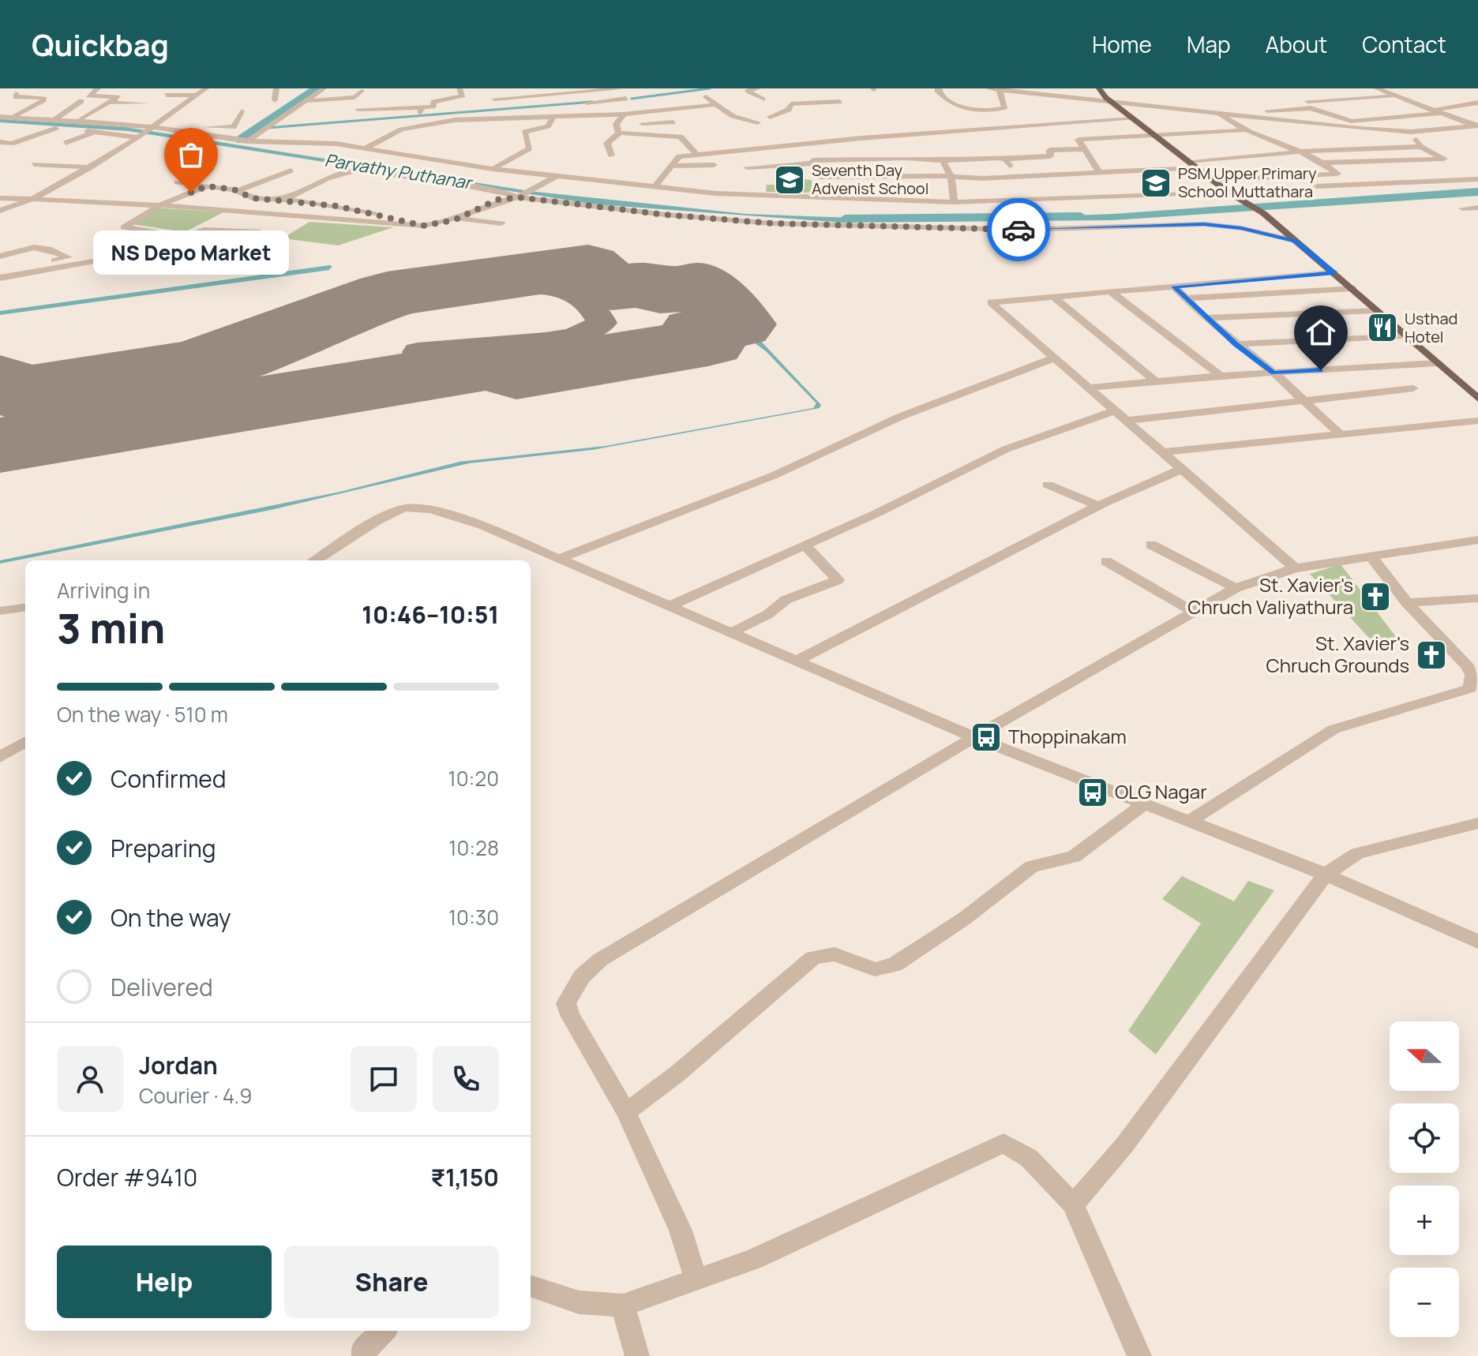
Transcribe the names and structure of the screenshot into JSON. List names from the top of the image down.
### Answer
{
  "water": ["Parvathy Puthanar"],
  "places": {
    "school or university": ["Seventh Day Advenist School", "PSM Upper Primary School Muttathara"],
    "other": ["NS Depo Market"],
    "restaurant": ["Usthad Hotel"],
    "church": ["St. Xavier's Chruch Valiyathura", "St. Xavier's Chruch Grounds"],
    "bus stop": ["Thoppinakam", "OLG Nagar"]
  },
  "north": "left",
  "page": {
    "header": "Quickbag",
    "nav": [
      "Home",
      "Map",
      "About",
      "Contact"
    ],
    "bubble": "NS Depo Market",
    "heading": ["3 min", "Arriving in", "10:46–10:51"],
    "panel": [
      "Jordan",
      "Courier · 4.9",
      "Order #9410",
      "₹1,150"
    ],
    "bar": "On the way · 510 m",
    "list": [
      ["Confirmed", "10:20"],
      ["Preparing", "10:28"],
      ["On the way", "10:30"],
      "Delivered"
    ],
    "map_buttons": ["+", "−"],
    "buttons": ["Help", "Share"]
  }
}
